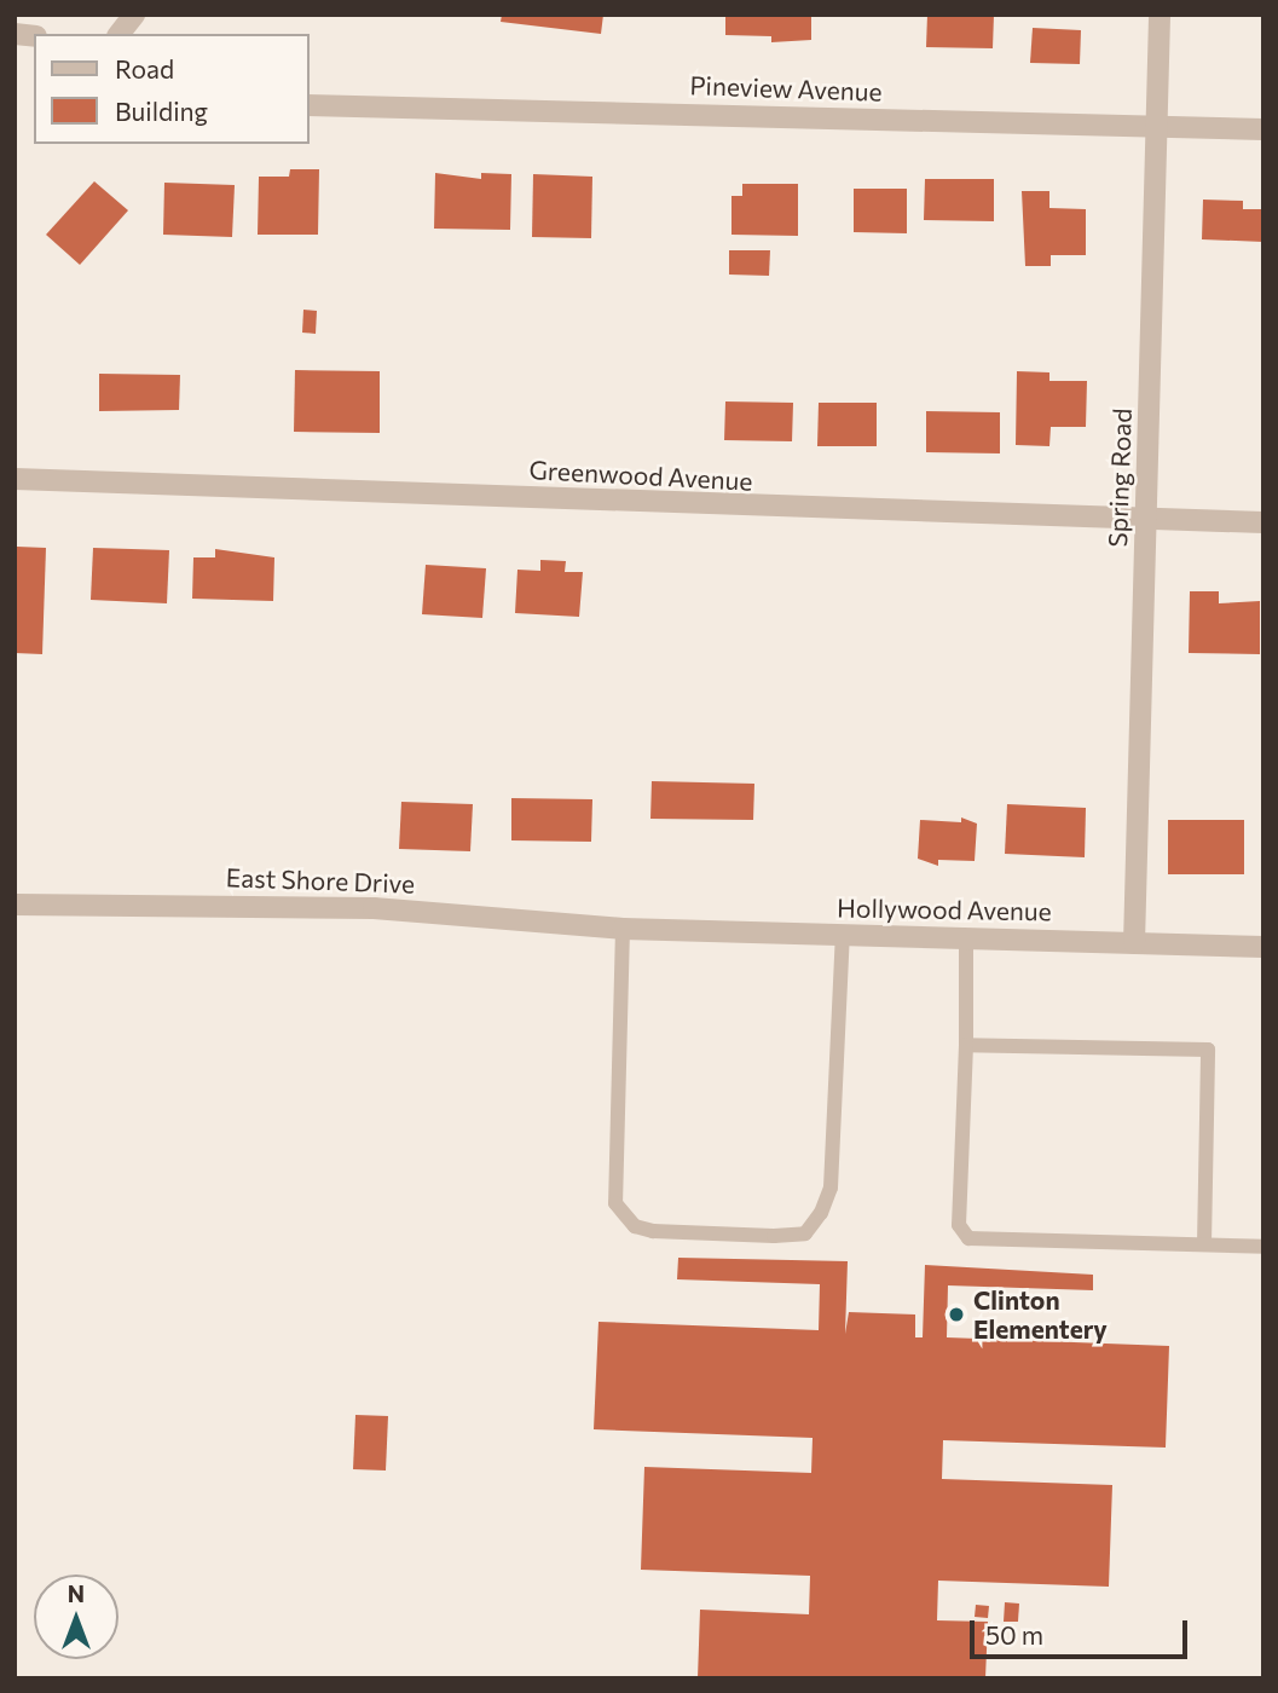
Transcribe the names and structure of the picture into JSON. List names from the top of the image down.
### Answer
{
  "streets": {
    "street": [
      "Pineview Avenue",
      "Greenwood Avenue",
      "Spring Road",
      "East Shore Drive",
      "Hollywood Avenue"
    ]
  },
  "crossings": [
    ["Pineview Avenue", "Spring Road"],
    ["Greenwood Avenue", "Spring Road"],
    ["Spring Road", "Hollywood Avenue"],
    ["East Shore Drive", "Hollywood Avenue"]
  ],
  "places": ["Clinton Elementery"],
  "legend": ["Road", "Building"],
  "scale_bar": "50 m",
  "north": "top"
}
